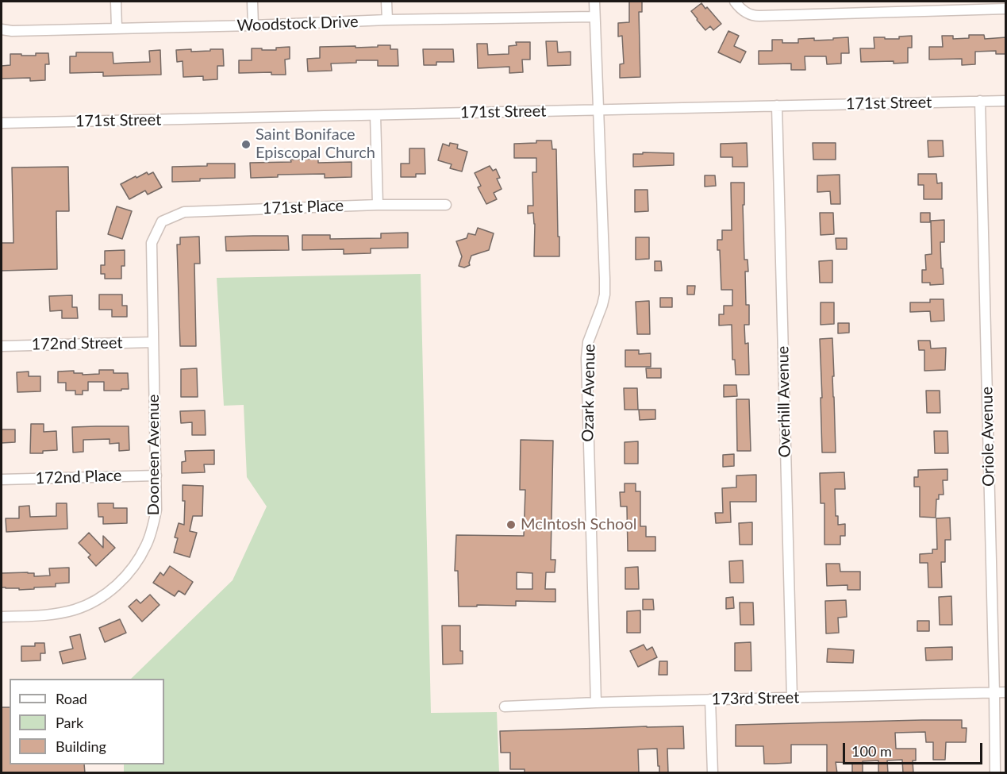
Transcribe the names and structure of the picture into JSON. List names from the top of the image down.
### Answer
{
  "streets": {
    "street": [
      "Woodstock Drive",
      "171st Street",
      "171st Place",
      "172nd Street",
      "Ozark Avenue",
      "Overhill Avenue",
      "Oriole Avenue",
      "Dooneen Avenue",
      "172nd Place",
      "173rd Street"
    ]
  },
  "crossings": [
    ["Woodstock Drive", "Ozark Avenue"],
    ["171st Street", "Ozark Avenue"],
    ["171st Street", "Overhill Avenue"],
    ["171st Street", "Oriole Avenue"],
    ["171st Place", "Dooneen Avenue"],
    ["172nd Street", "Dooneen Avenue"],
    ["Ozark Avenue", "173rd Street"],
    ["Overhill Avenue", "173rd Street"],
    ["Oriole Avenue", "173rd Street"],
    ["Dooneen Avenue", "172nd Place"]
  ],
  "places": ["Saint Boniface Episcopal Church", "McIntosh School"],
  "legend": ["Road", "Park", "Building"],
  "scale_bar": "100 m"
}
